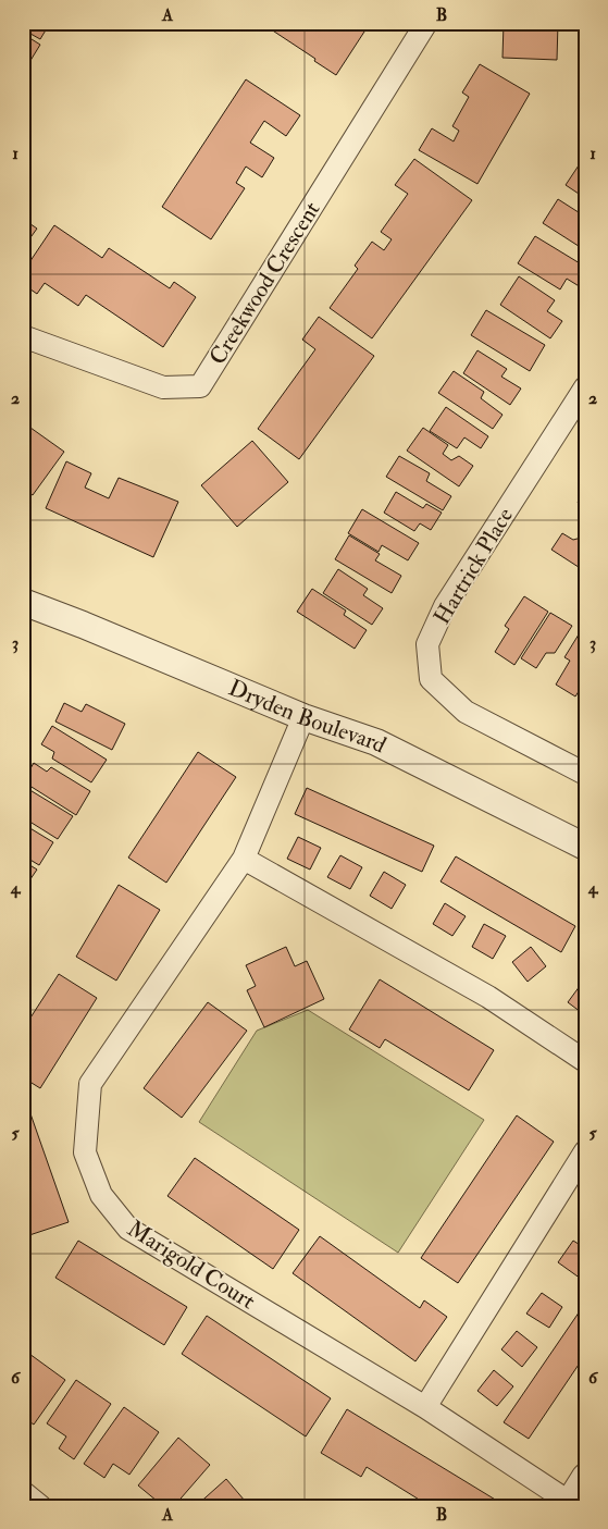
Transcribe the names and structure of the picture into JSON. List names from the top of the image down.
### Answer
{
  "streets": {
    "street": [
      "Creekwood Crescent",
      "Hartrick Place",
      "Dryden Boulevard",
      "Marigold Court"
    ]
  },
  "crossings": [
    ["Dryden Boulevard", "Marigold Court"]
  ],
  "grid": {
    "columns": ["A", "B"],
    "rows": [
      "1",
      "2",
      "3",
      "4",
      "5",
      "6"
    ]
  }
}
